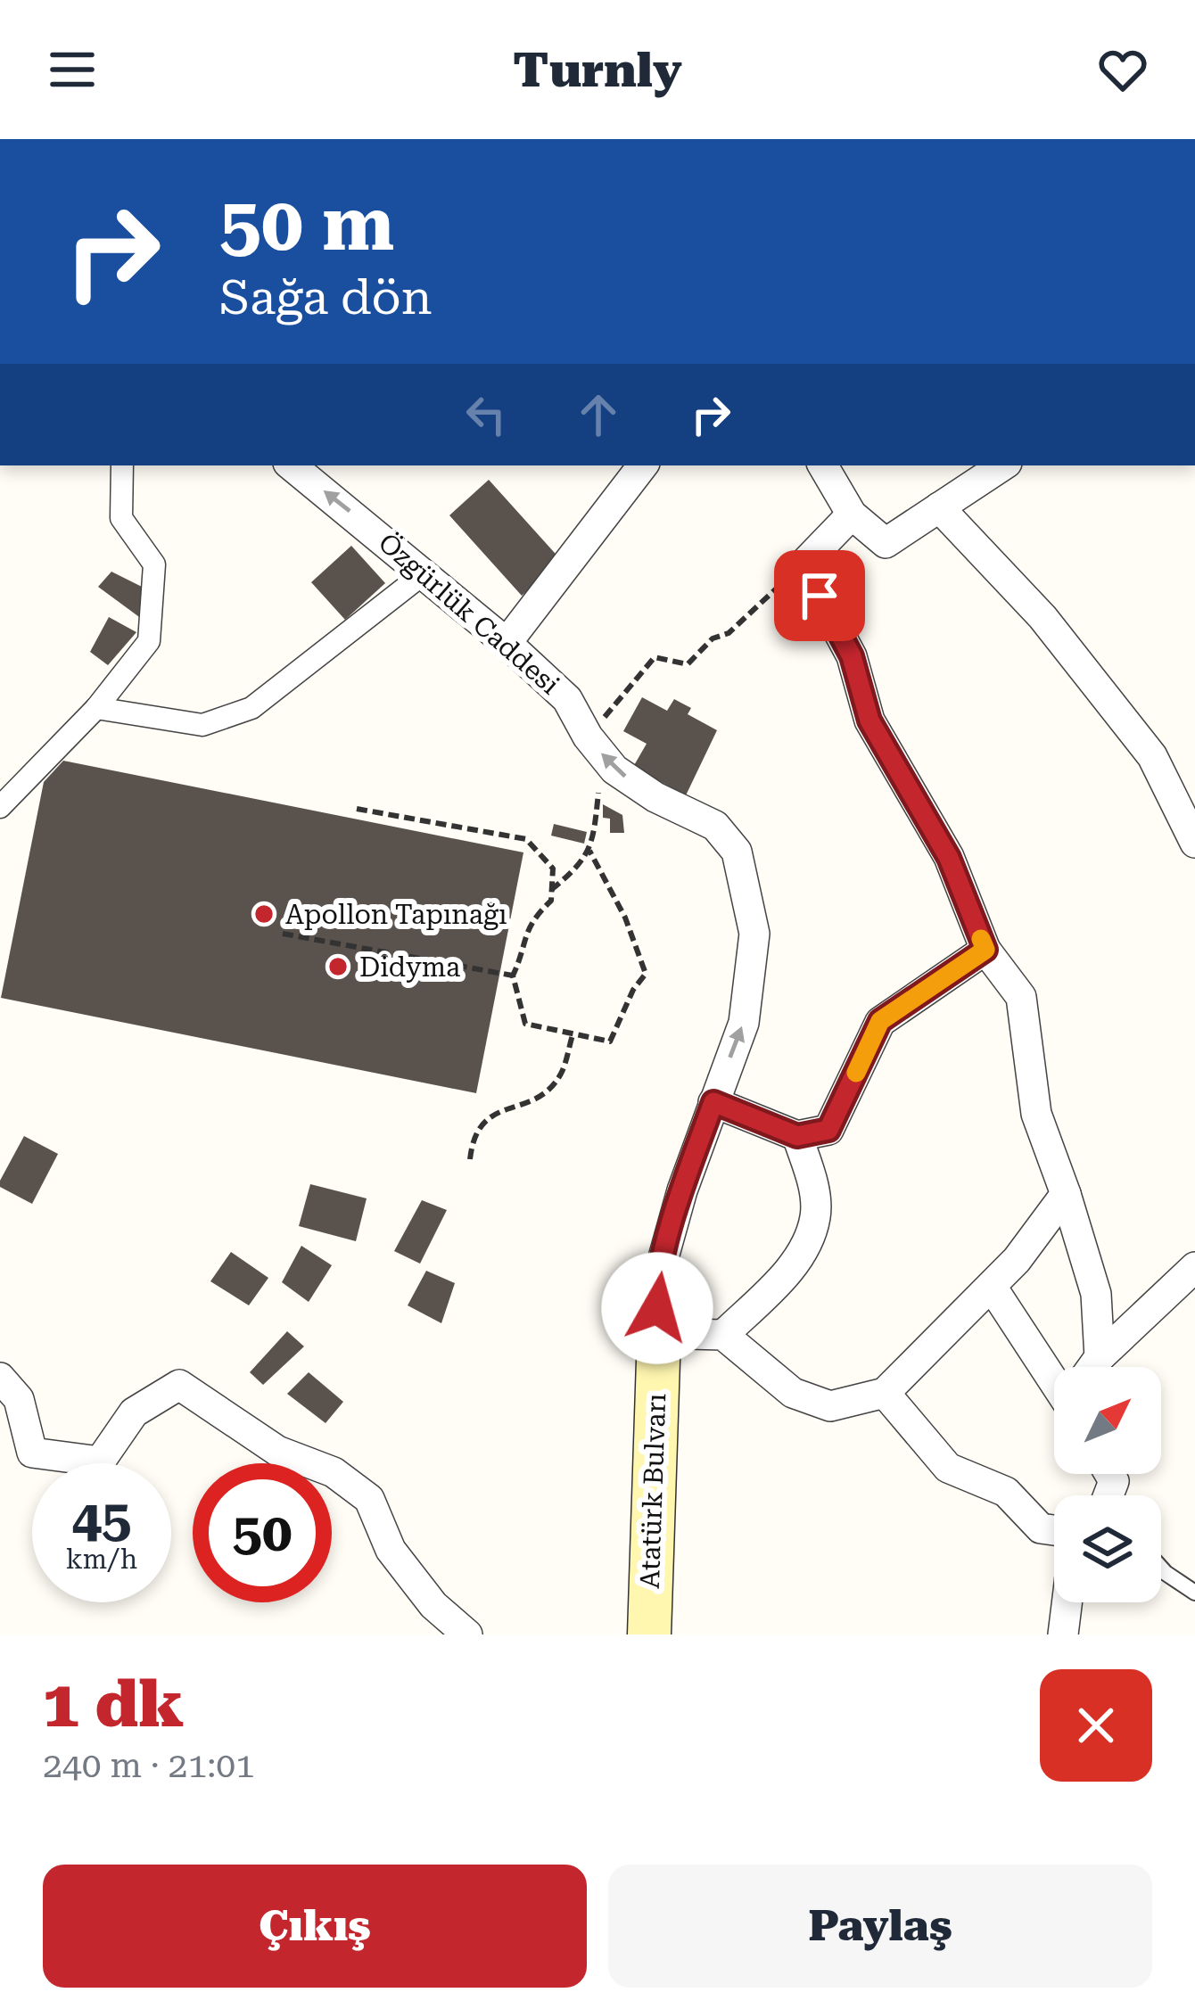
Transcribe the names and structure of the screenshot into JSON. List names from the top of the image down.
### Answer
{
  "streets": {
    "main road": ["Atatürk Bulvarı"],
    "street": ["Özgürlük Caddesi"]
  },
  "crossings": [
    ["Özgürlük Caddesi", "Atatürk Bulvarı"]
  ],
  "places": ["Apollon Tapınağı", "Didyma"],
  "north": "top right",
  "page": {
    "header": "Turnly",
    "turn": ["50 m", "Sağa dön"],
    "speed": "45 km/h",
    "limit": "50",
    "heading": ["1 dk", "240 m · 21:01"],
    "buttons": ["Çıkış", "Paylaş"]
  }
}
